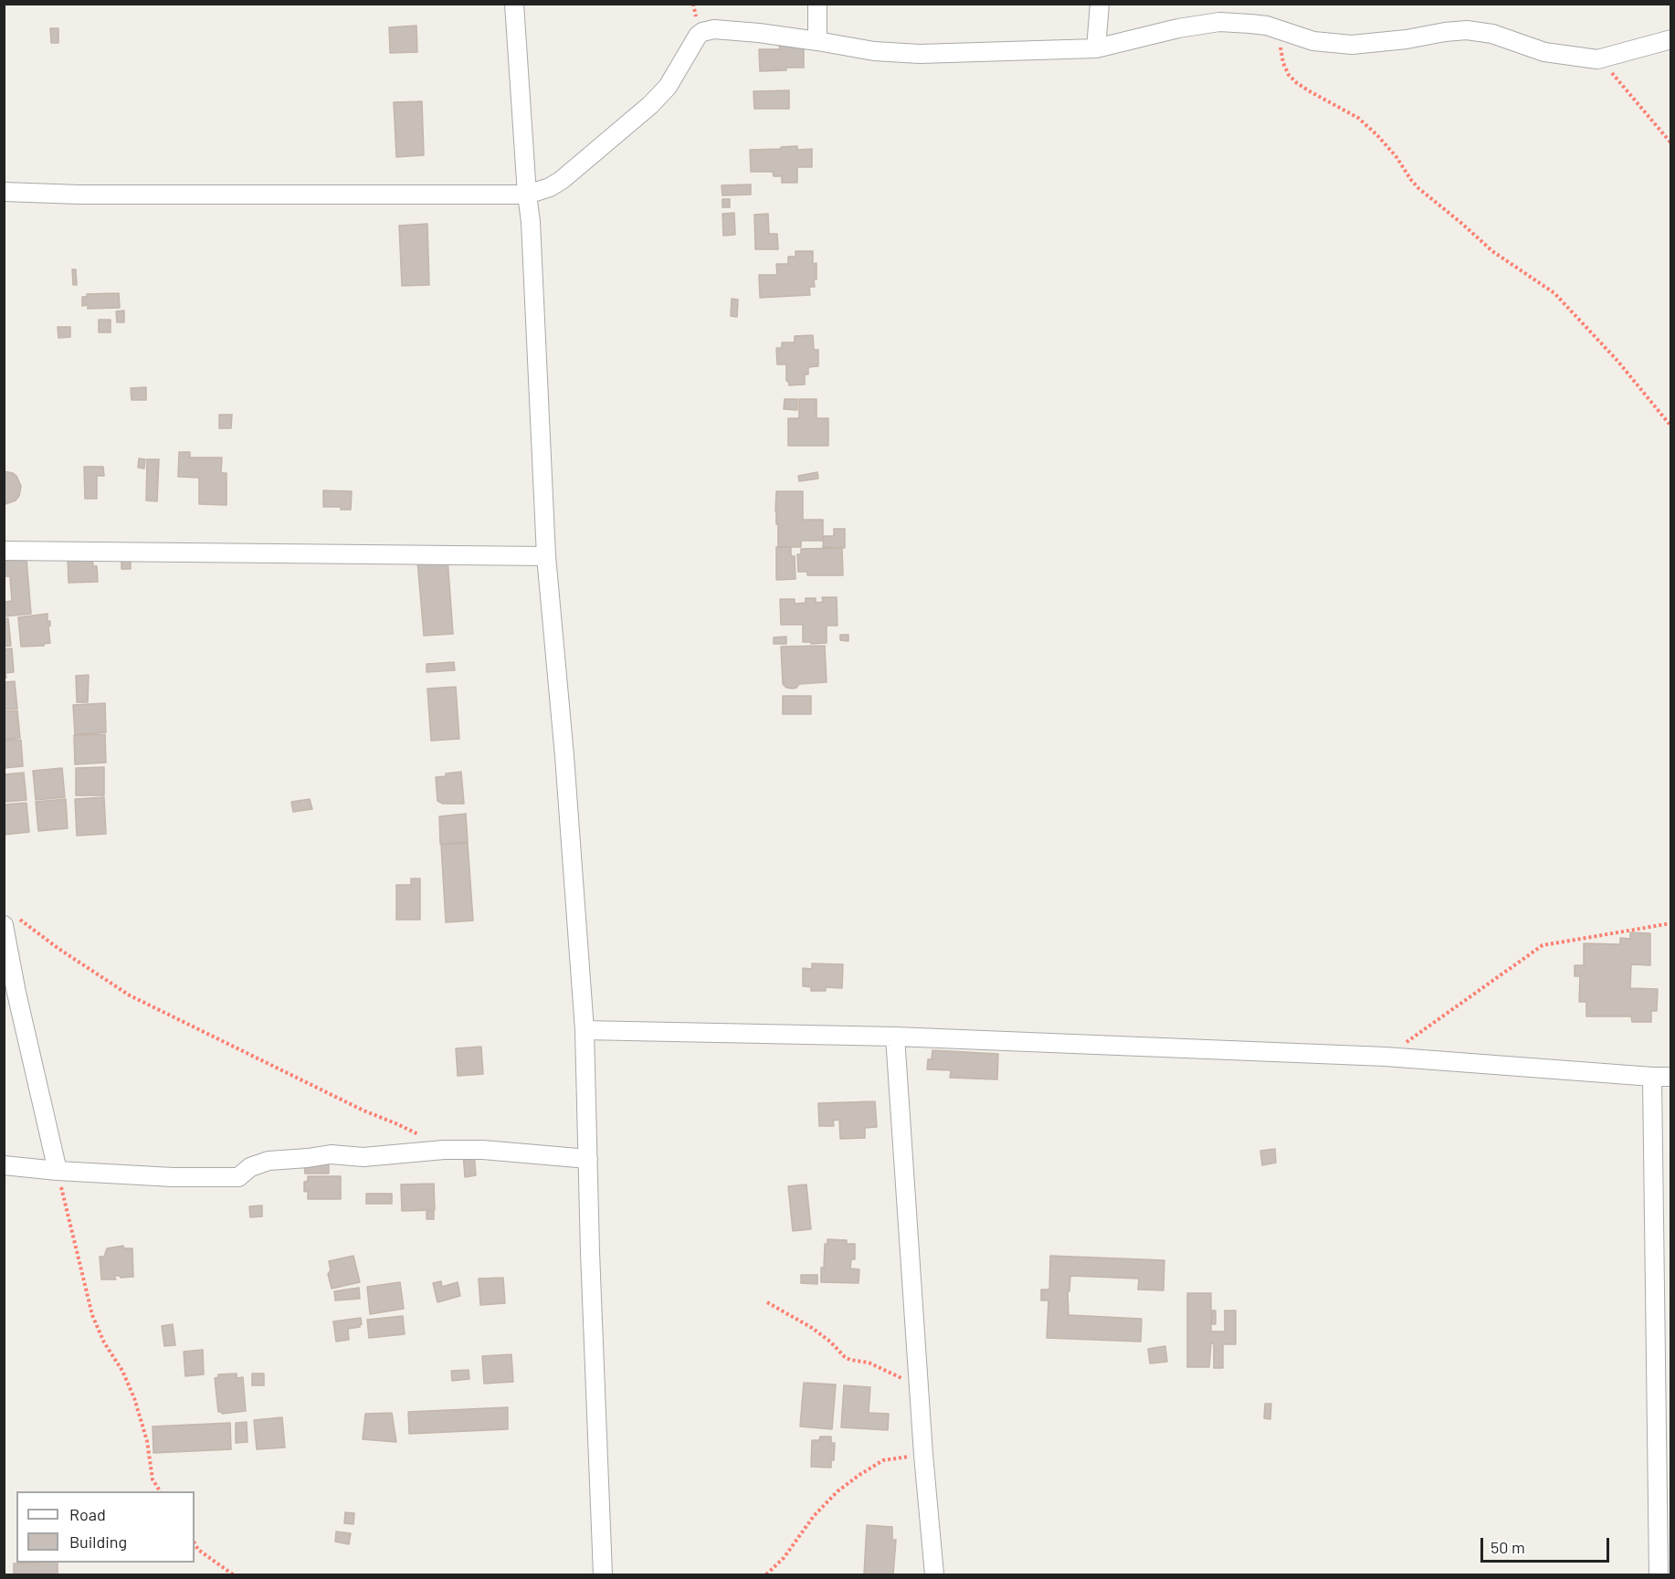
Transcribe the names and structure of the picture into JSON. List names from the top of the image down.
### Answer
{
  "legend": ["Road", "Building"],
  "scale_bar": "50 m"
}
